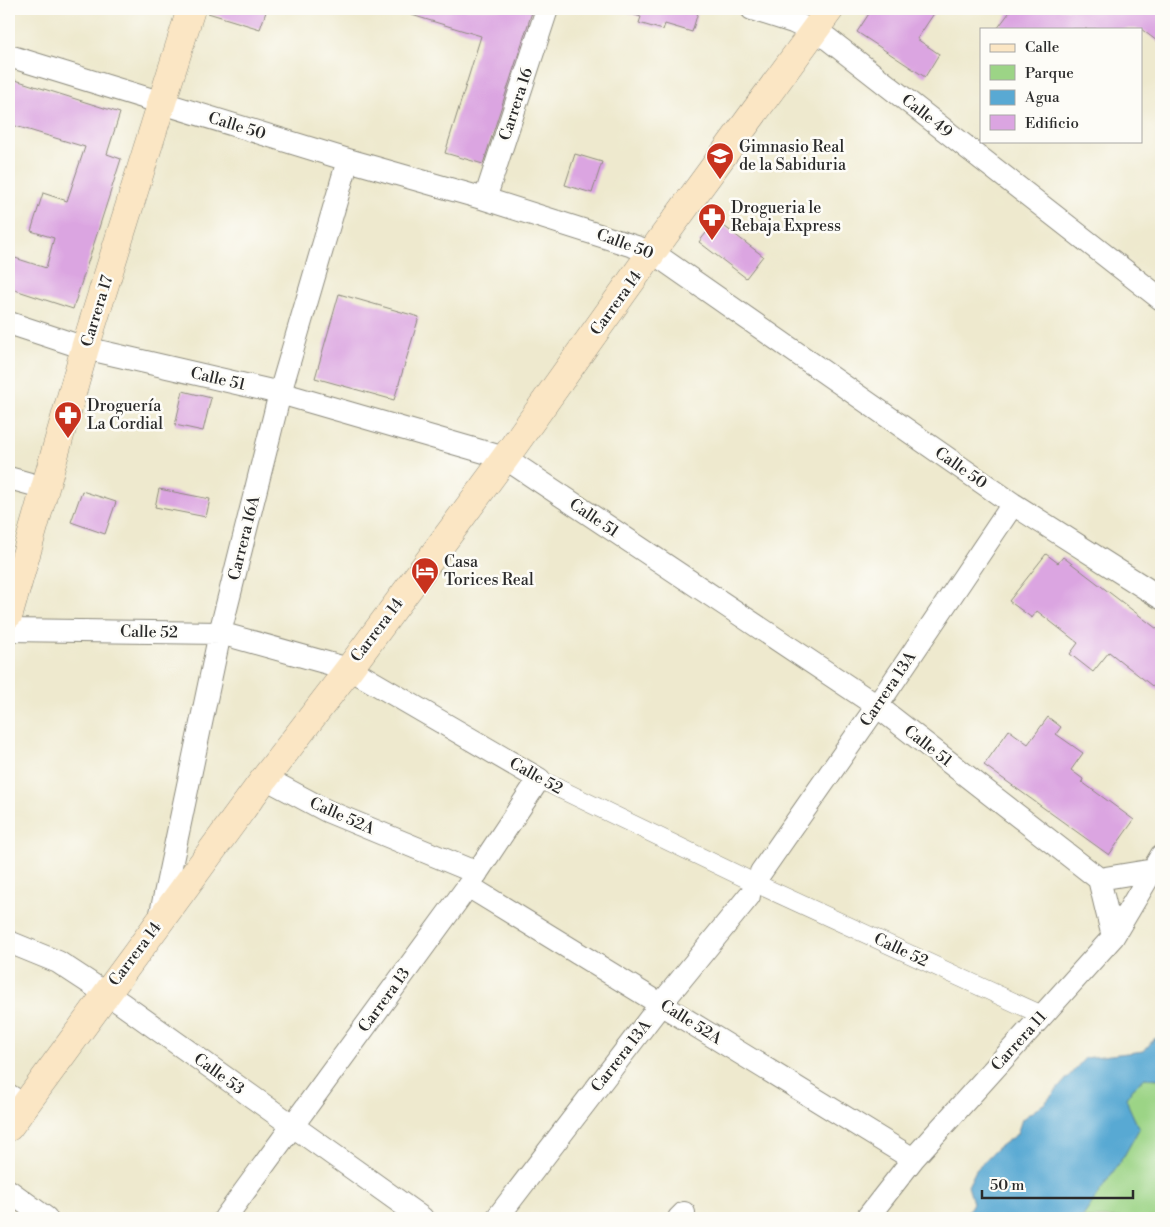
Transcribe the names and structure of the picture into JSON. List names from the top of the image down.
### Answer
{
  "streets": {
    "main road": ["Carrera 14", "Carrera 17"],
    "street": [
      "Carrera 16",
      "Calle 49",
      "Calle 50",
      "Calle 51",
      "Carrera 16A",
      "Calle 52",
      "Carrera 13A",
      "Calle 52A",
      "Carrera 13",
      "Carrera 11",
      "Calle 53"
    ]
  },
  "crossings": [
    ["Carrera 16", "Calle 50"],
    ["Calle 49", "Carrera 14"],
    ["Calle 50", "Carrera 14"],
    ["Calle 50", "Carrera 17"],
    ["Calle 50", "Carrera 16A"],
    ["Calle 50", "Carrera 13A"],
    ["Carrera 14", "Calle 51"],
    ["Carrera 14", "Carrera 16A"],
    ["Carrera 14", "Calle 52"],
    ["Carrera 14", "Calle 52A"],
    ["Carrera 14", "Calle 53"],
    ["Carrera 17", "Calle 51"],
    ["Calle 51", "Carrera 16A"],
    ["Calle 51", "Carrera 13A"],
    ["Carrera 16A", "Calle 52"],
    ["Calle 52", "Carrera 13"],
    ["Calle 52", "Carrera 11"],
    ["Carrera 13A", "Calle 52A"],
    ["Calle 52A", "Carrera 13"],
    ["Calle 52A", "Carrera 11"],
    ["Carrera 13", "Calle 53"]
  ],
  "places": {
    "school or university": ["Gimnasio Real de la Sabiduria"],
    "pharmacy": ["Drogueria le Rebaja Express", "Droguería La Cordial"],
    "hotel": ["Casa Torices Real"]
  },
  "legend": [
    "Calle",
    "Parque",
    "Agua",
    "Edificio"
  ],
  "scale_bar": "50 m"
}
